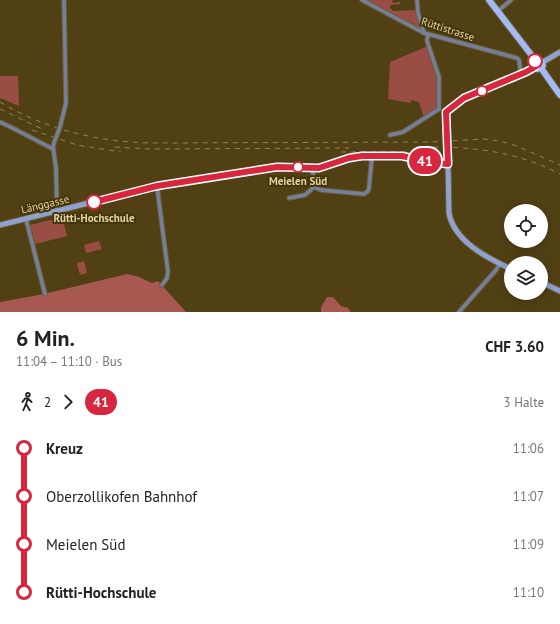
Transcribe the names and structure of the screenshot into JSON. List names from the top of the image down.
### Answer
{
  "streets": {
    "street": ["Rüttistrasse", "Länggasse"]
  },
  "places": ["Meielen Süd", "Rütti-Hochschule"],
  "lines": ["bus line 41"],
  "page": {
    "on_map": "41",
    "heading": ["6 Min.", "11:04 – 11:10 · Bus", "CHF 3.60"],
    "legs": ["2", "41", "3 Halte"],
    "list": [
      {
        "name": "Kreuz",
        "value": "11:06"
      },
      {
        "name": "Oberzollikofen Bahnhof",
        "value": "11:07"
      },
      {
        "name": "Meielen Süd",
        "value": "11:09"
      },
      {
        "name": "Rütti-Hochschule",
        "value": "11:10"
      }
    ]
  }
}
